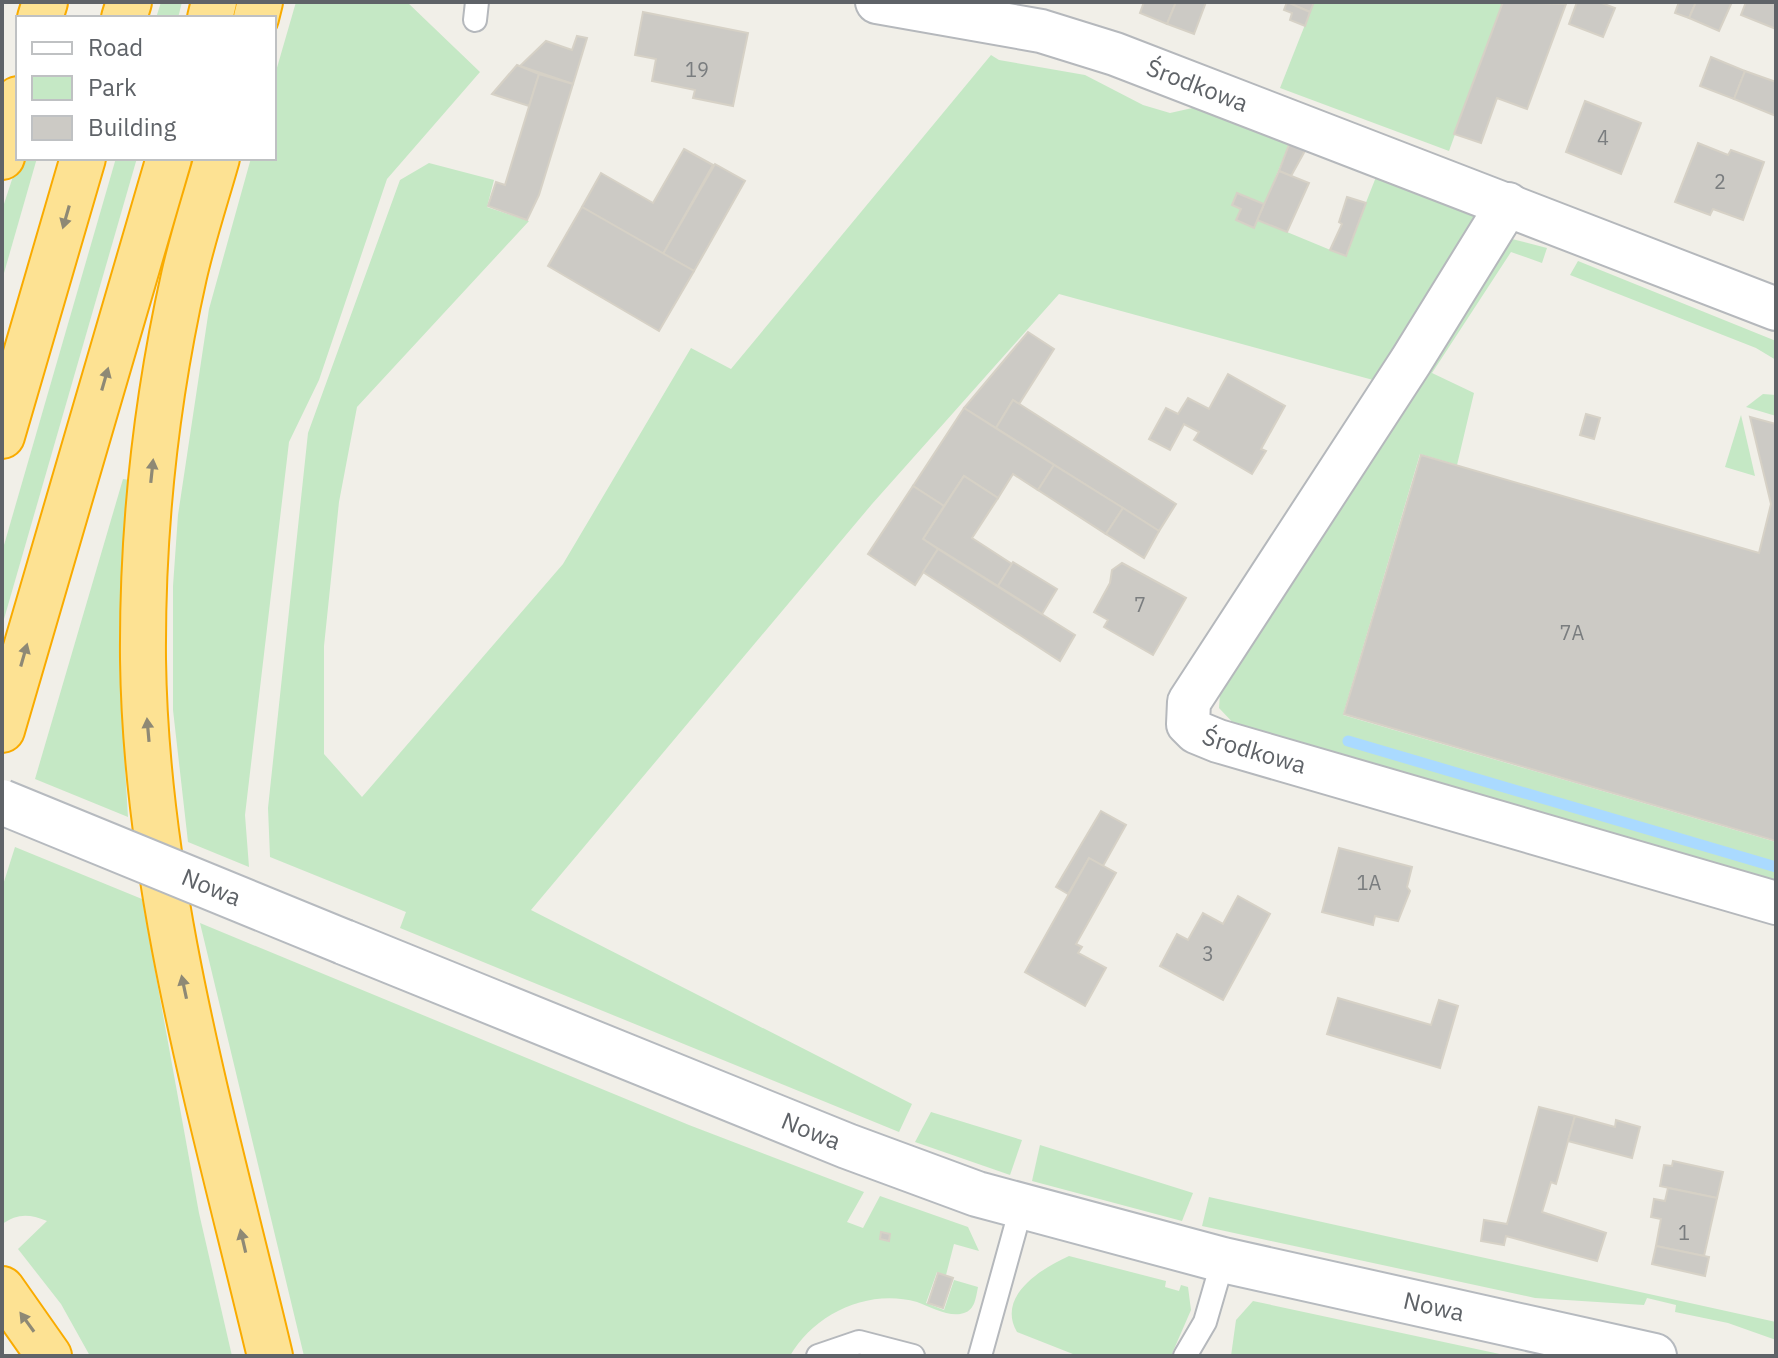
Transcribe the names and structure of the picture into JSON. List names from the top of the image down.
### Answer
{
  "streets": {
    "street": ["Środkowa", "Nowa"]
  },
  "house_numbers": [
    "19",
    "4",
    "2",
    "7",
    "7A",
    "1A",
    "3",
    "1"
  ],
  "legend": ["Road", "Park", "Building"]
}
